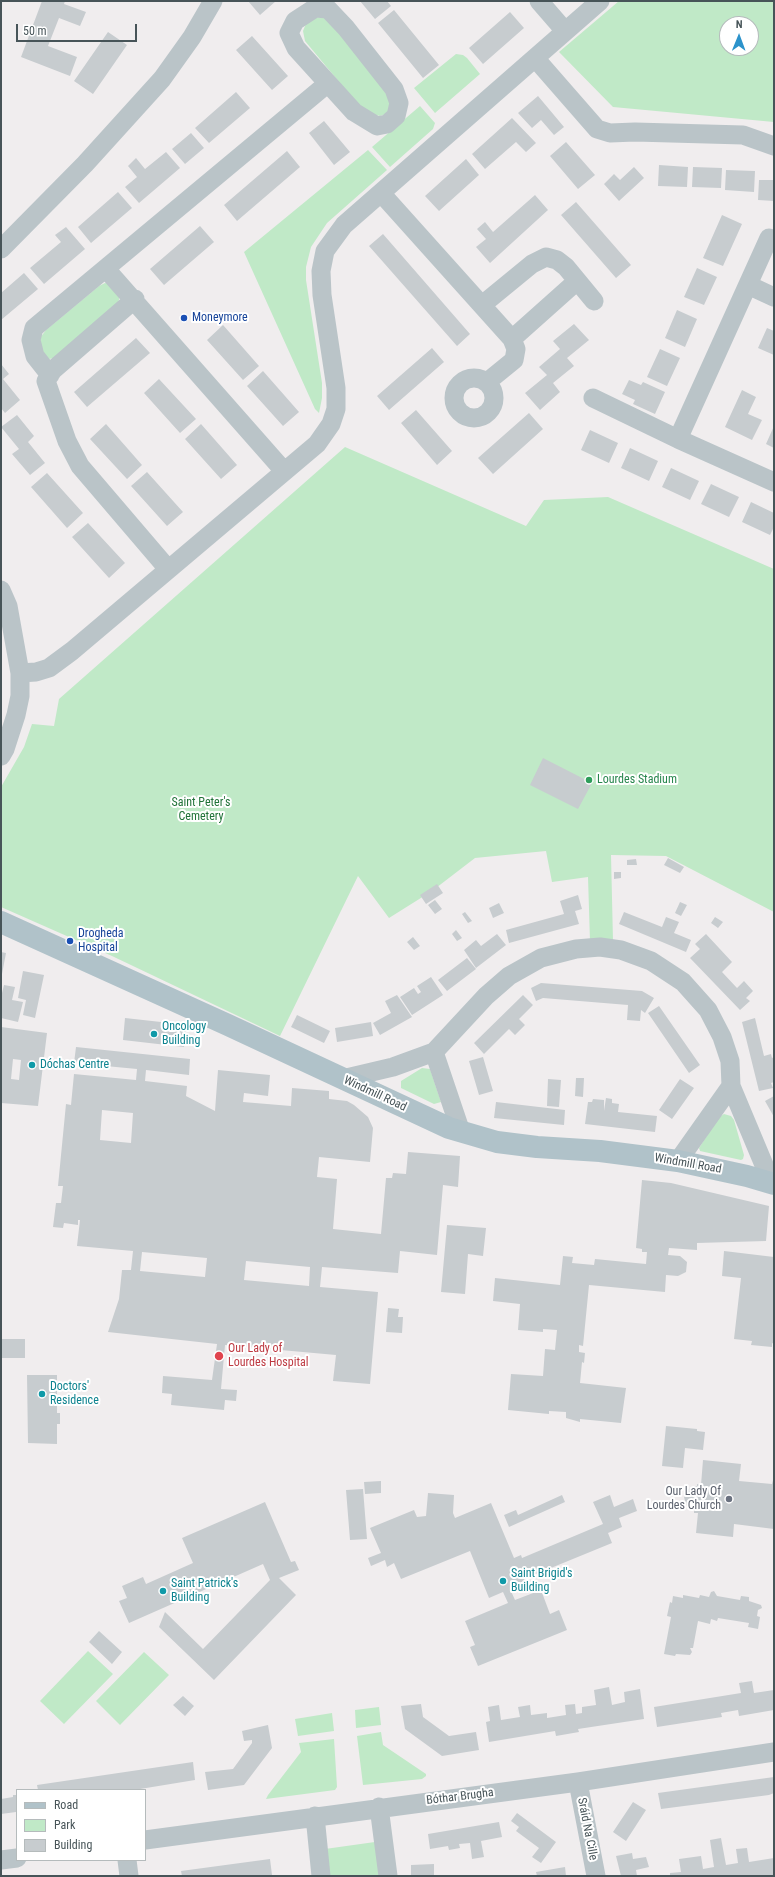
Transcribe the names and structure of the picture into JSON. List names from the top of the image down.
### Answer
{
  "streets": {
    "main road": ["Windmill Road"],
    "street": ["Bóthar Brugha", "Sráid Na Cille"]
  },
  "crossings": [
    ["Bóthar Brugha", "Sráid Na Cille"]
  ],
  "parks": ["Saint Peter's Cemetery"],
  "places": [
    "Moneymore",
    "Lourdes Stadium",
    "Drogheda Hospital",
    "Oncology Building",
    "Dóchas Centre",
    "Our Lady of Lourdes Hospital",
    "Doctors' Residence",
    "Our Lady Of Lourdes Church",
    "Saint Brigid's Building",
    "Saint Patrick's Building"
  ],
  "legend": ["Road", "Park", "Building"],
  "scale_bar": "50 m",
  "north": "top"
}
